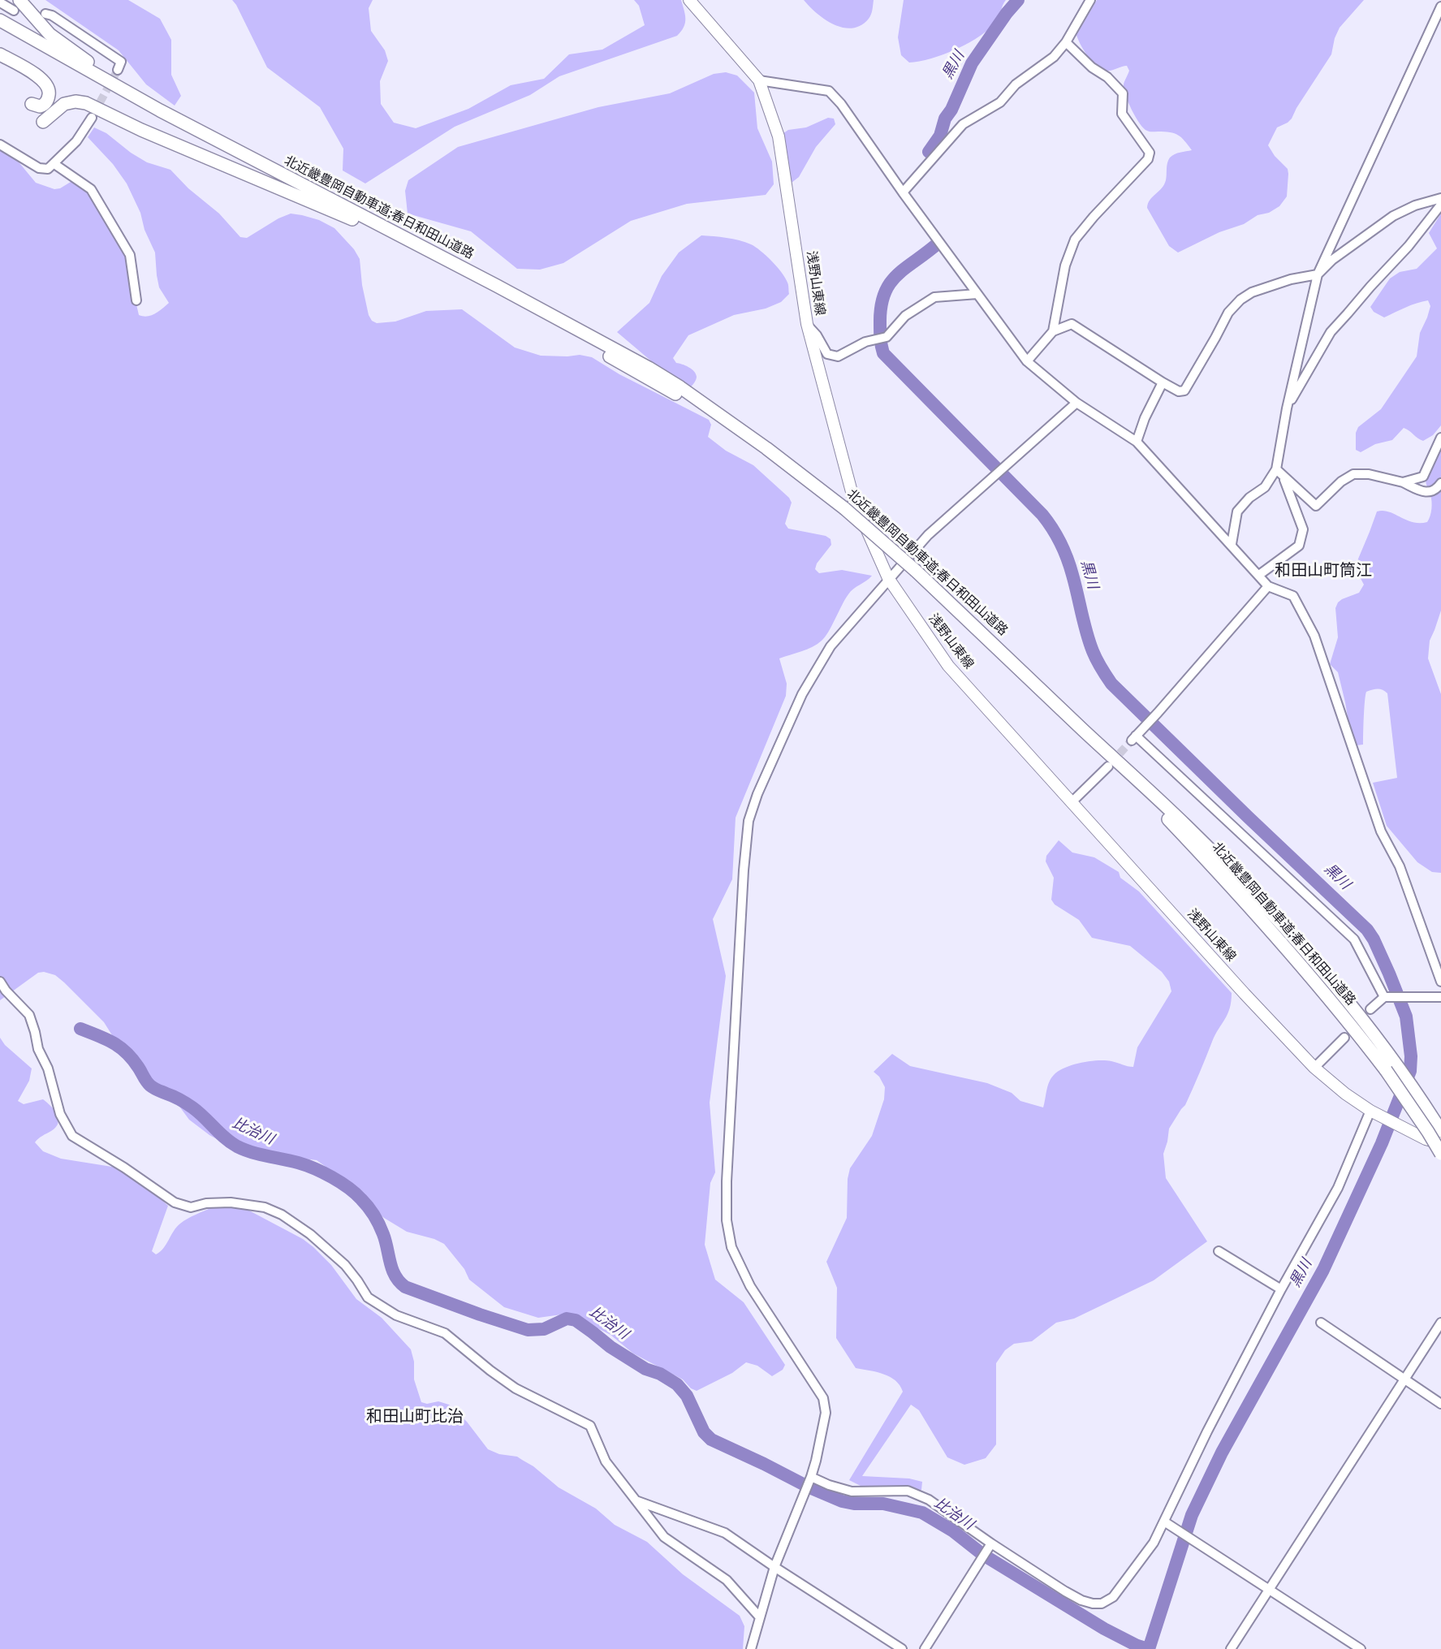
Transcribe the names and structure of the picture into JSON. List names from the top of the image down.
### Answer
{
  "streets": {
    "highway": ["北近畿豊岡自動車道;春日和田山道路"],
    "main road": ["浅野山東線"]
  },
  "districts": ["和田山町筒江", "和田山町比治"],
  "water": ["黒川", "比治川"]
}
